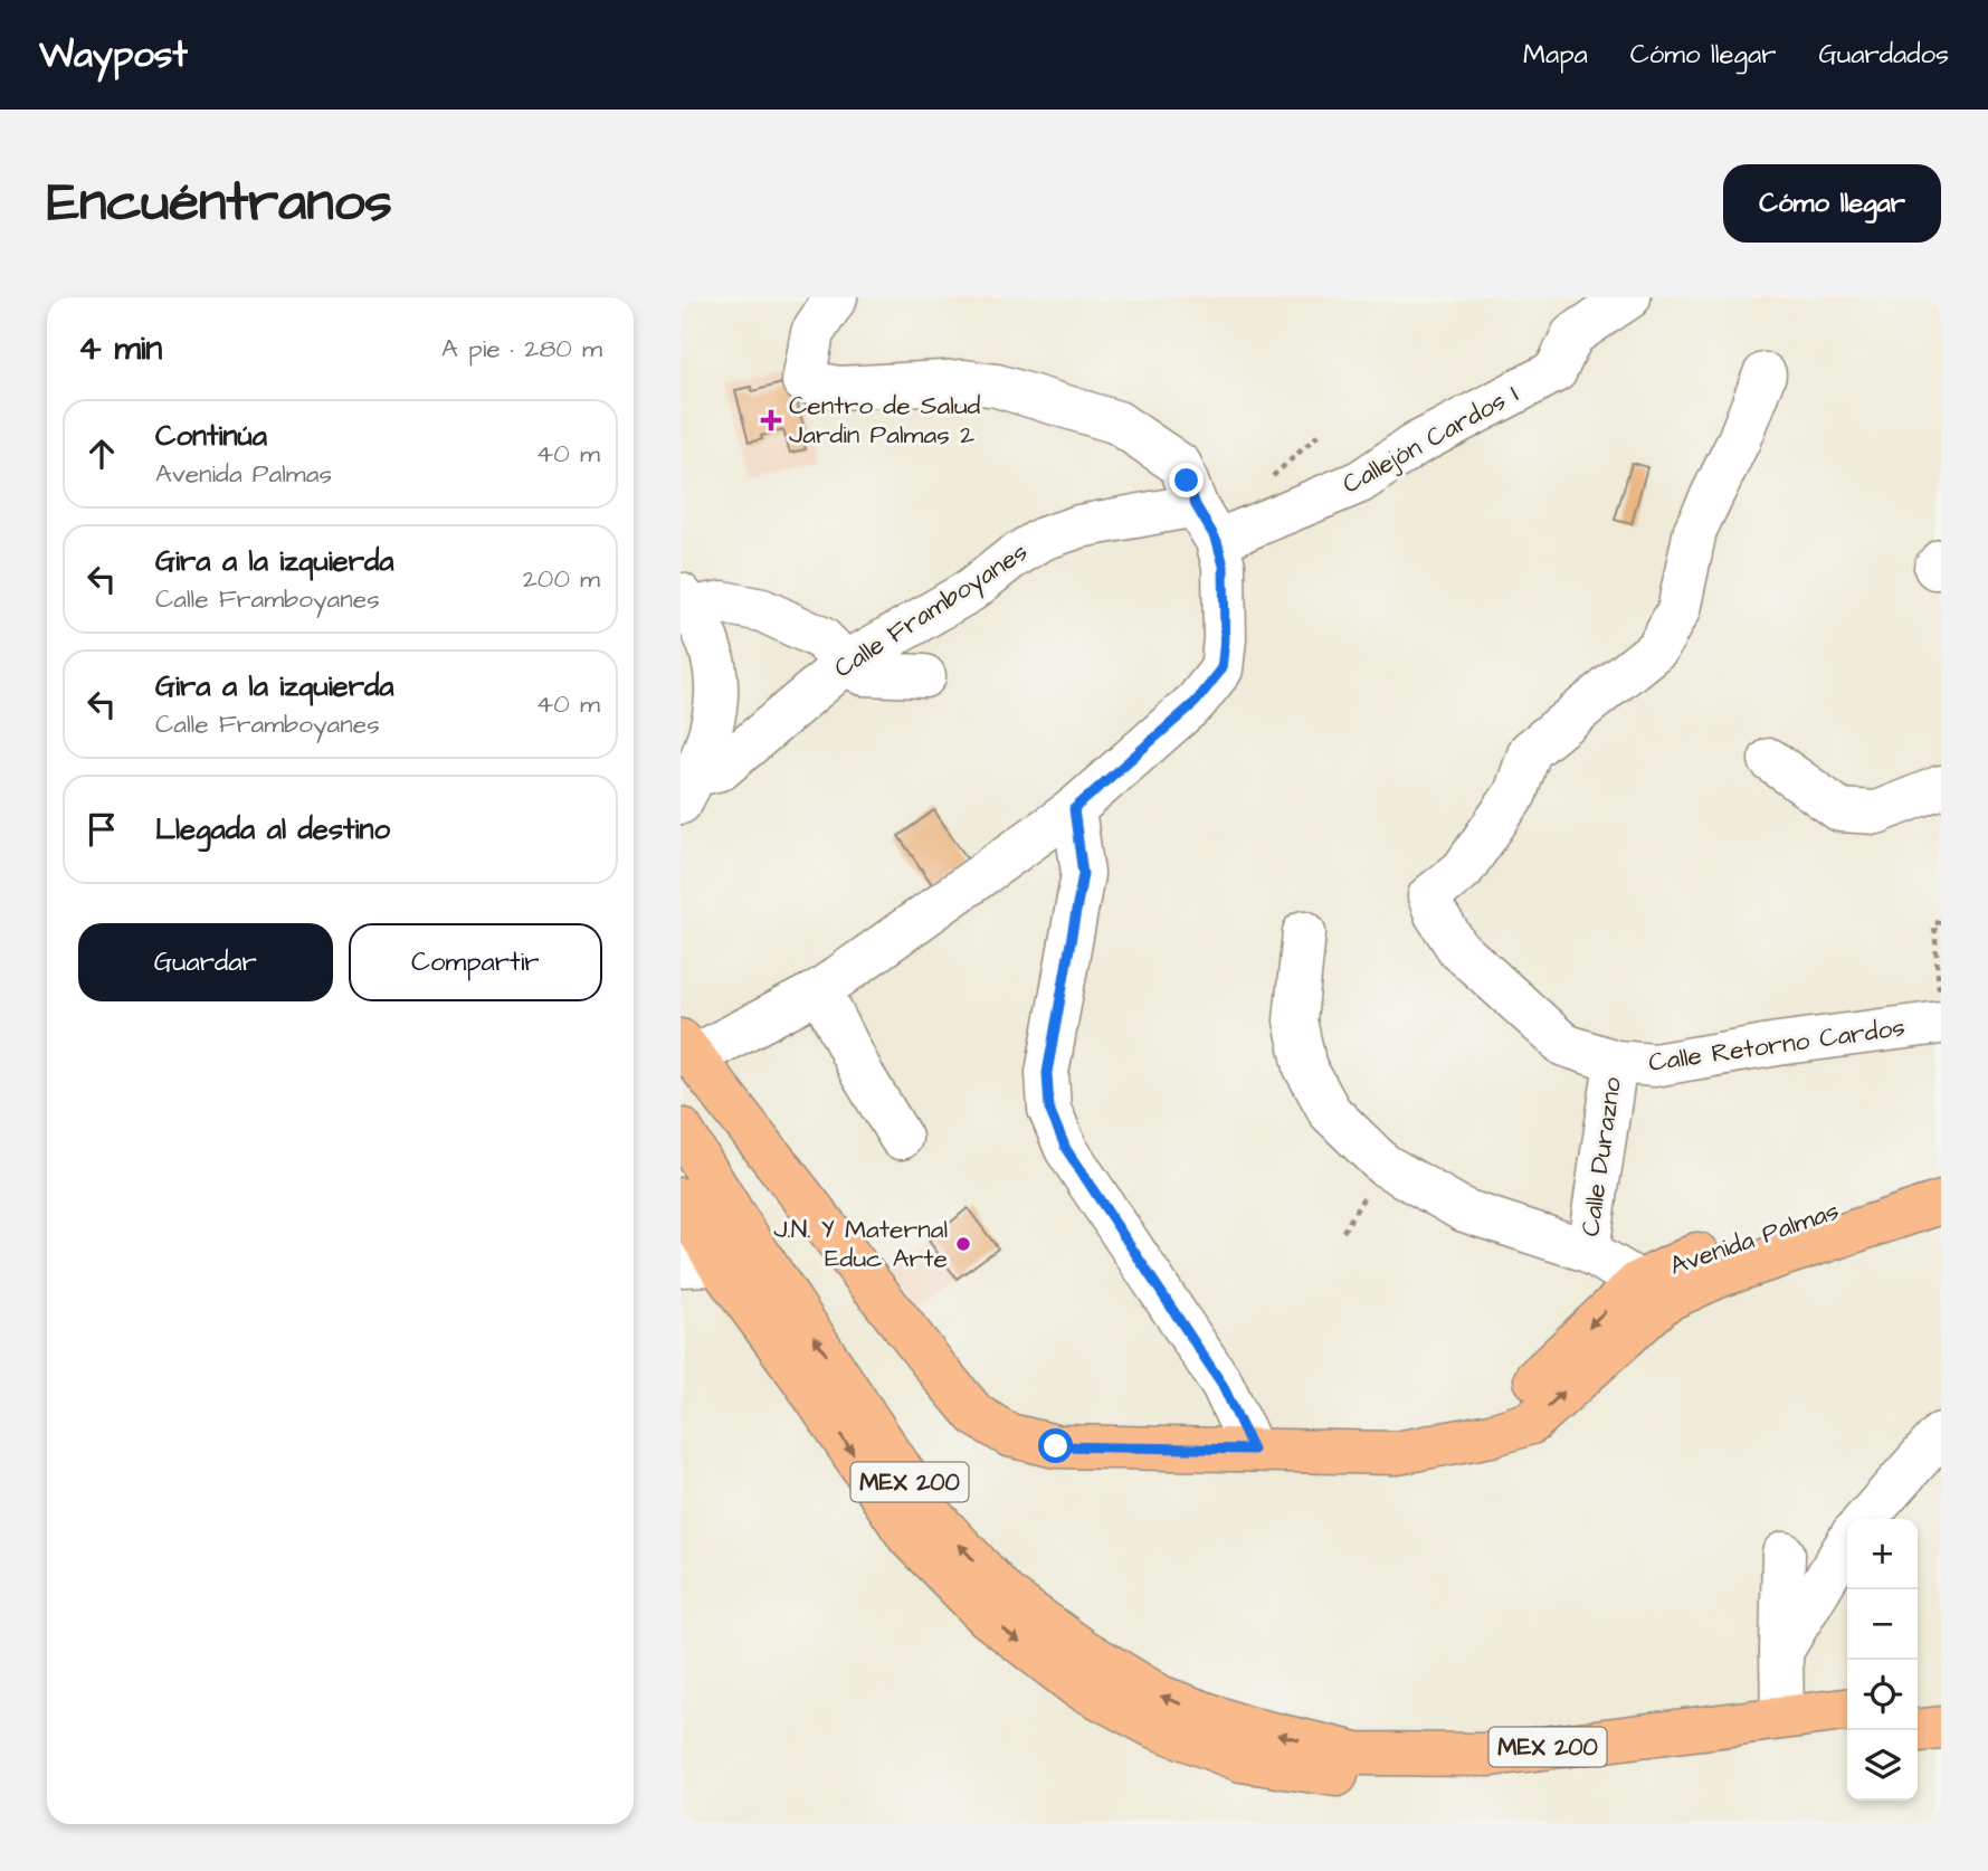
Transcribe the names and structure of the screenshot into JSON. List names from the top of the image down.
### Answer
{
  "streets": {
    "main road": ["Avenida Palmas", "MEX 200"],
    "street": [
      "Callejón Cardos I",
      "Calle Framboyanes",
      "Calle Retorno Cardos",
      "Calle Durazno"
    ]
  },
  "crossings": [
    ["Callejón Cardos I", "Calle Framboyanes"],
    ["Calle Retorno Cardos", "Calle Durazno"]
  ],
  "places": {
    "health": ["Centro de Salud Jardin Palmas 2"],
    "other": ["J.N. Y Maternal Educ Arte"]
  },
  "page": {
    "header": "Waypost",
    "nav": ["Mapa", "Cómo llegar", "Guardados"],
    "buttons": [
      "Cómo llegar",
      ["Guardar", "Compartir"]
    ],
    "title": "Encuéntranos",
    "heading": ["4 min", "A pie · 280 m"],
    "list": [
      ["Continúa", "Avenida Palmas", "40 m"],
      ["Gira a la izquierda", "Calle Framboyanes", "200 m"],
      ["Gira a la izquierda", "Calle Framboyanes", "40 m"],
      "Llegada al destino"
    ],
    "map_buttons": ["+", "−"]
  }
}
